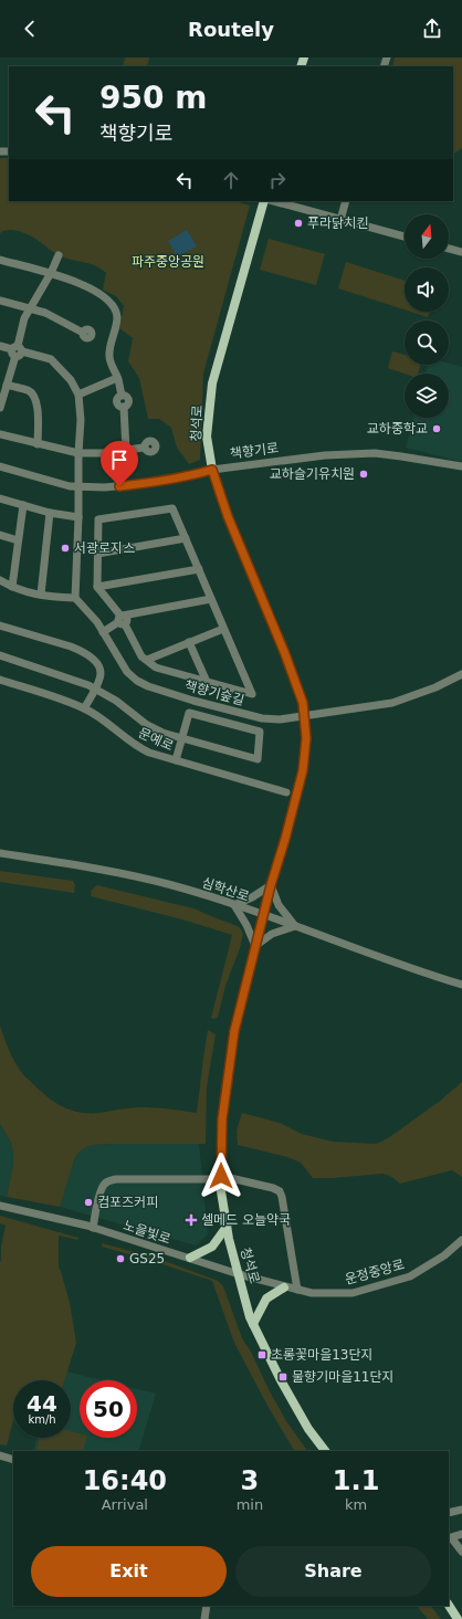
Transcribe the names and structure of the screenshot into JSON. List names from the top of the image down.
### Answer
{
  "streets": {
    "main road": ["청석로"],
    "street": [
      "책향기로",
      "책향기숲길",
      "문예로",
      "심학산로",
      "노을빛로",
      "운정중앙로"
    ]
  },
  "crossings": [
    ["청석로", "책향기로"],
    ["청석로", "책향기숲길"],
    ["청석로", "심학산로"],
    ["청석로", "노을빛로"],
    ["노을빛로", "운정중앙로"]
  ],
  "parks": ["파주중앙공원"],
  "places": {
    "other": [
      "푸라닭치킨",
      "교하중학교",
      "교하슬기유치원",
      "서광로지스",
      "컴포즈커피",
      "GS25"
    ],
    "health": ["셀메드 오늘약국"],
    "transit": ["초롱꽃마을13단지", "물향기마을11단지"]
  },
  "north": "top",
  "page": {
    "header": "Routely",
    "turn": ["950 m", "책향기로"],
    "speed": "44 km/h",
    "limit": "50",
    "eta": [
      "16:40",
      "Arrival",
      "3",
      "min",
      "1.1",
      "km"
    ],
    "buttons": ["Exit", "Share"]
  }
}
